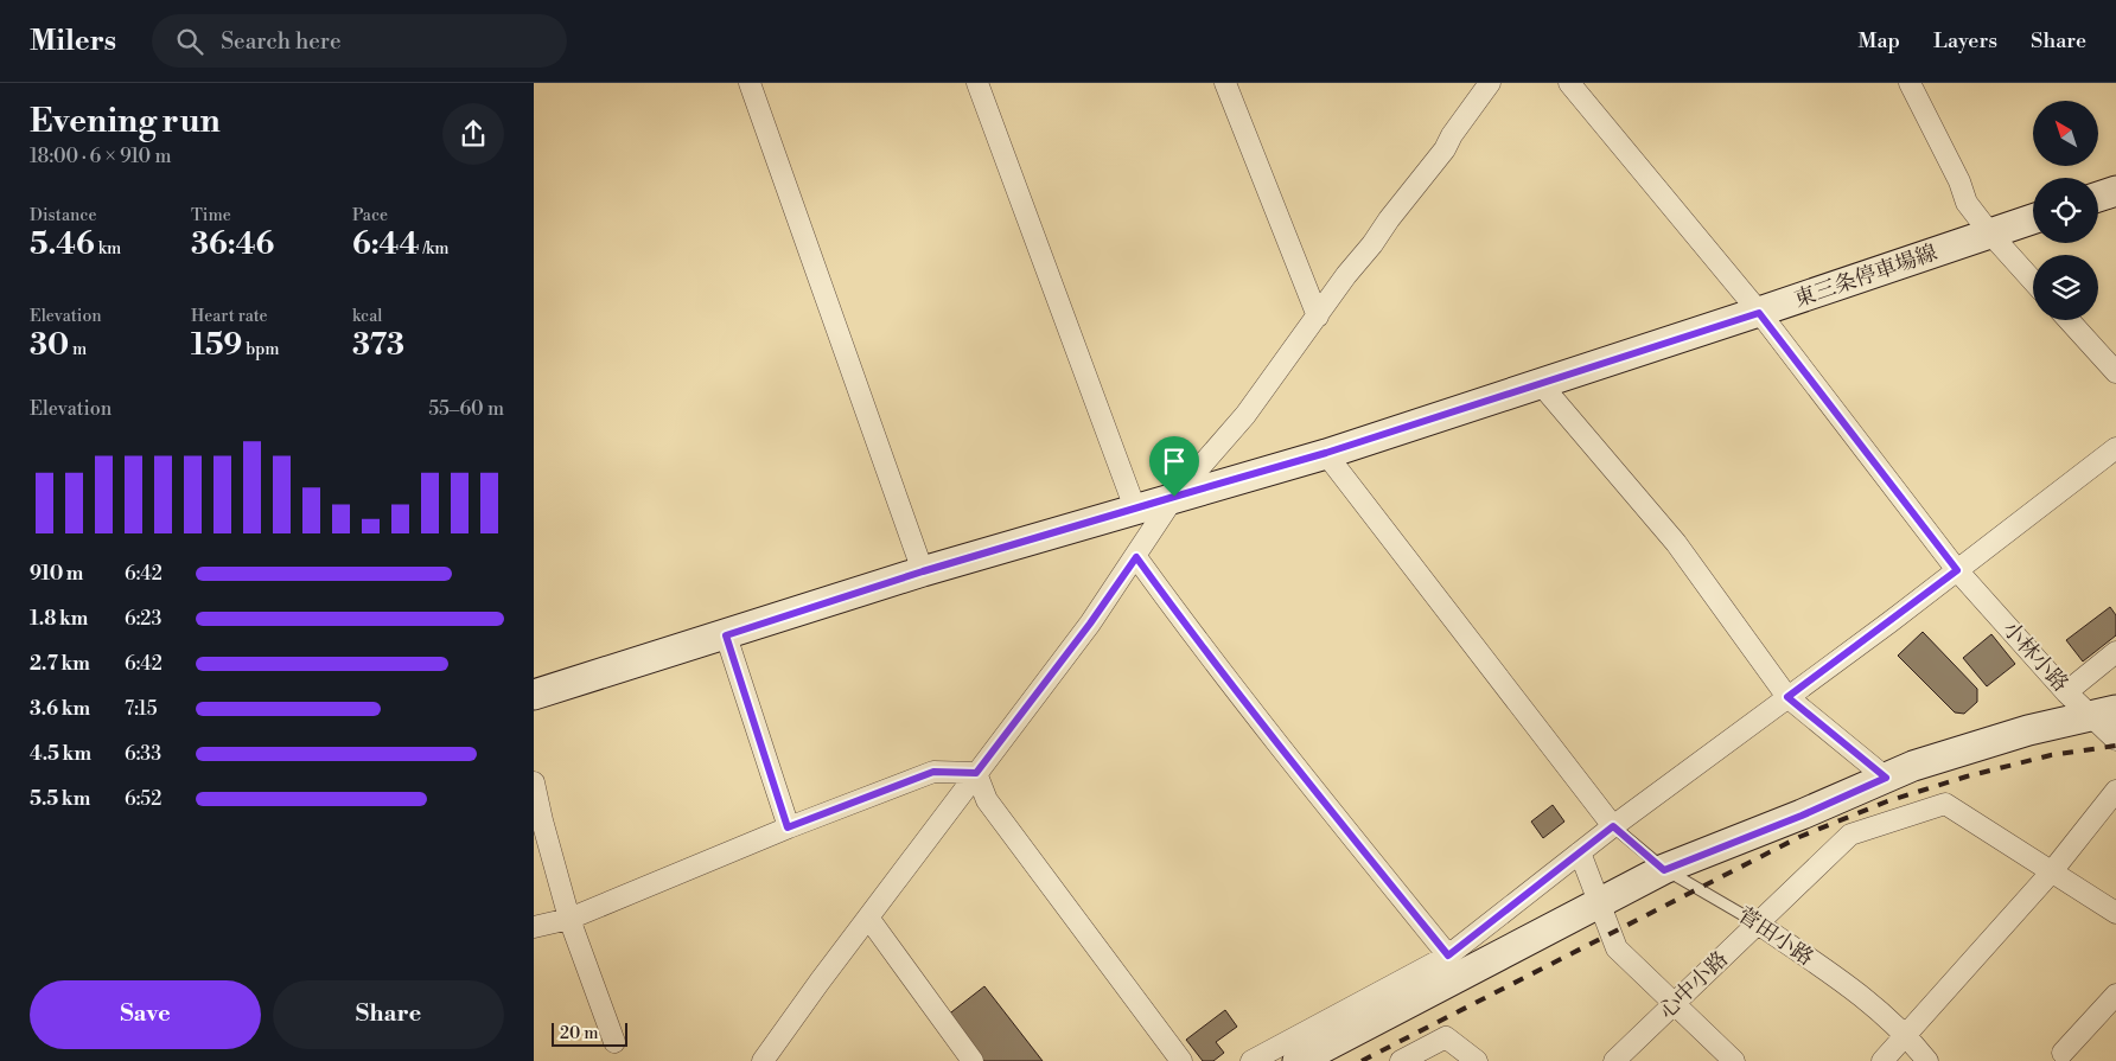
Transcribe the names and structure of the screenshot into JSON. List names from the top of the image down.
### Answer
{
  "streets": {
    "main road": ["東三条停車場線"],
    "street": ["小林小路", "菅田小路", "心中小路"]
  },
  "crossings": [
    ["東三条停車場線", "小林小路"],
    ["菅田小路", "心中小路"]
  ],
  "scale_bar": "20 m",
  "north": "top left",
  "page": {
    "header": "Milers",
    "search": "Search here",
    "nav": ["Map", "Layers", "Share"],
    "heading": ["Evening run", "18:00 · 6 × 910 m"],
    "stats": [
      ["Distance", "5.46 km"],
      ["Time", "36:46"],
      ["Pace", "6:44 /km"],
      ["Elevation", "30 m"],
      ["Heart rate", "159 bpm"],
      ["kcal", "373"]
    ],
    "chart": ["Elevation", "55–60 m"],
    "list": [
      {
        "name": "910 m",
        "note": "6:42"
      },
      {
        "name": "1.8 km",
        "note": "6:23"
      },
      {
        "name": "2.7 km",
        "note": "6:42"
      },
      {
        "name": "3.6 km",
        "note": "7:15"
      },
      {
        "name": "4.5 km",
        "note": "6:33"
      },
      {
        "name": "5.5 km",
        "note": "6:52"
      }
    ],
    "buttons": ["Save", "Share"],
    "scale": "20 m"
  }
}
